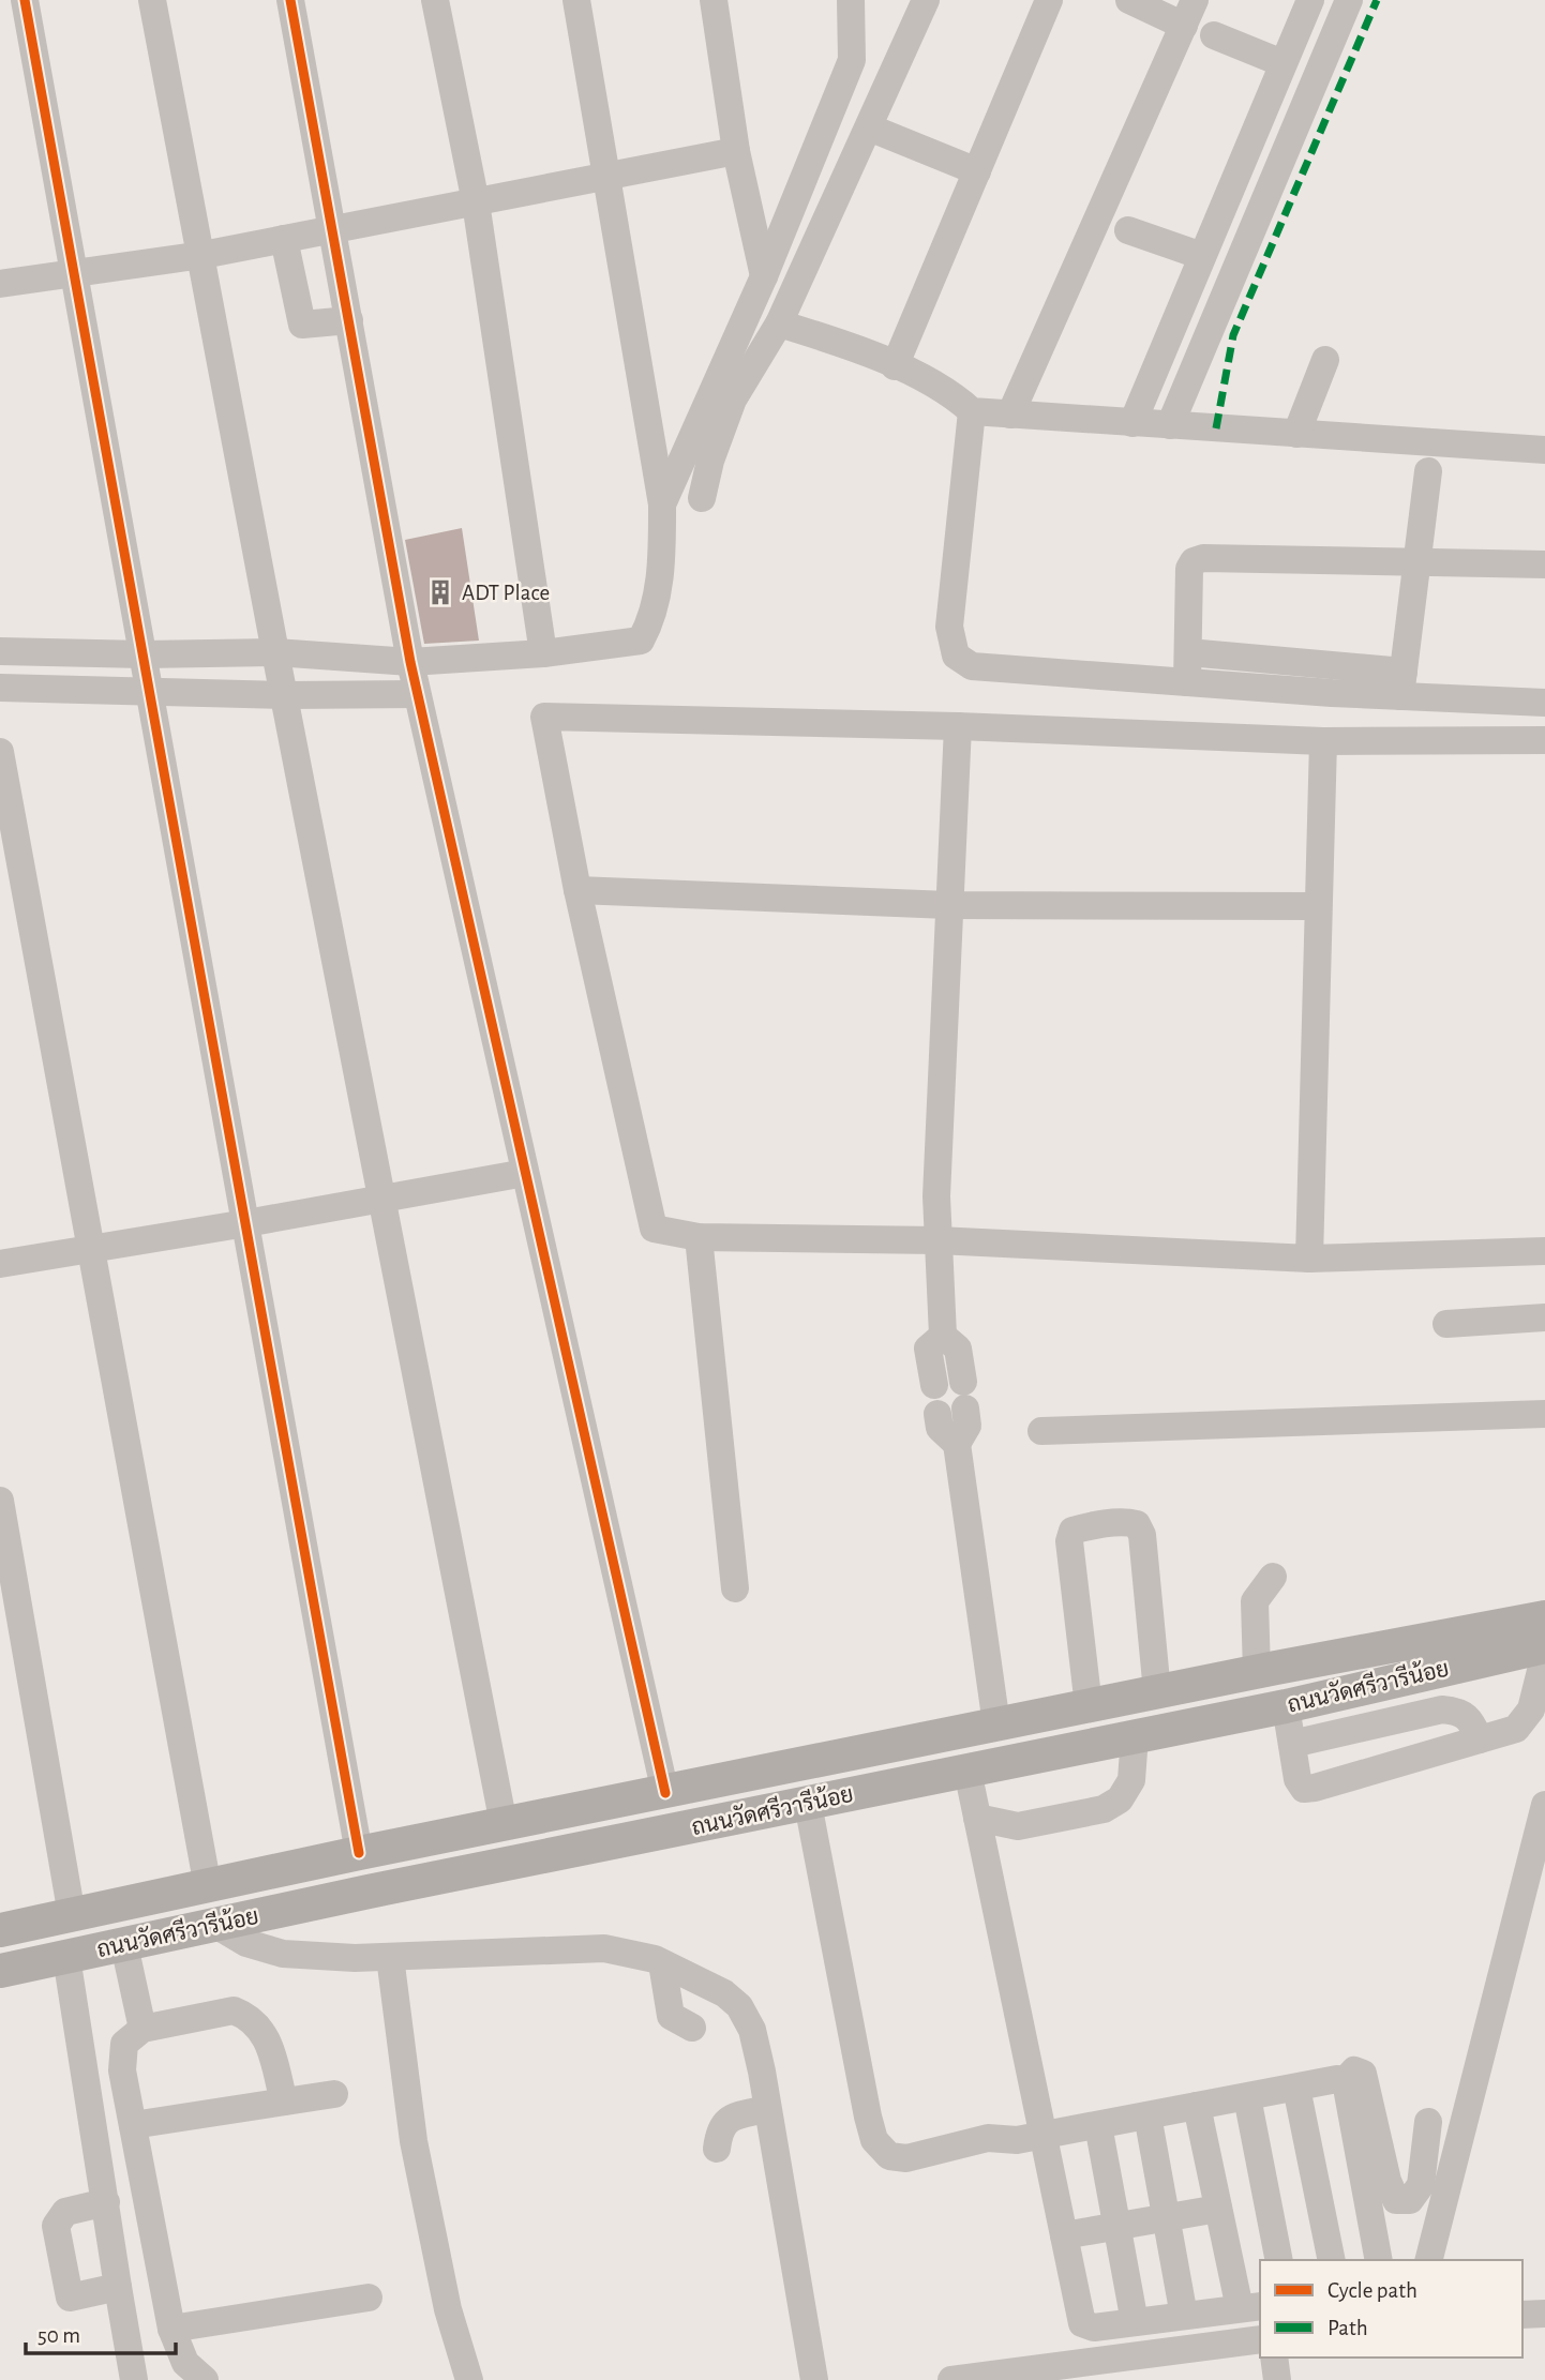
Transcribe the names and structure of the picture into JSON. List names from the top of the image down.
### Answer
{
  "streets": {
    "main road": ["ถนนวัดศรีวารีน้อย"]
  },
  "places": {
    "building": ["ADT Place"]
  },
  "legend": ["Cycle path", "Path"],
  "scale_bar": "50 m"
}
